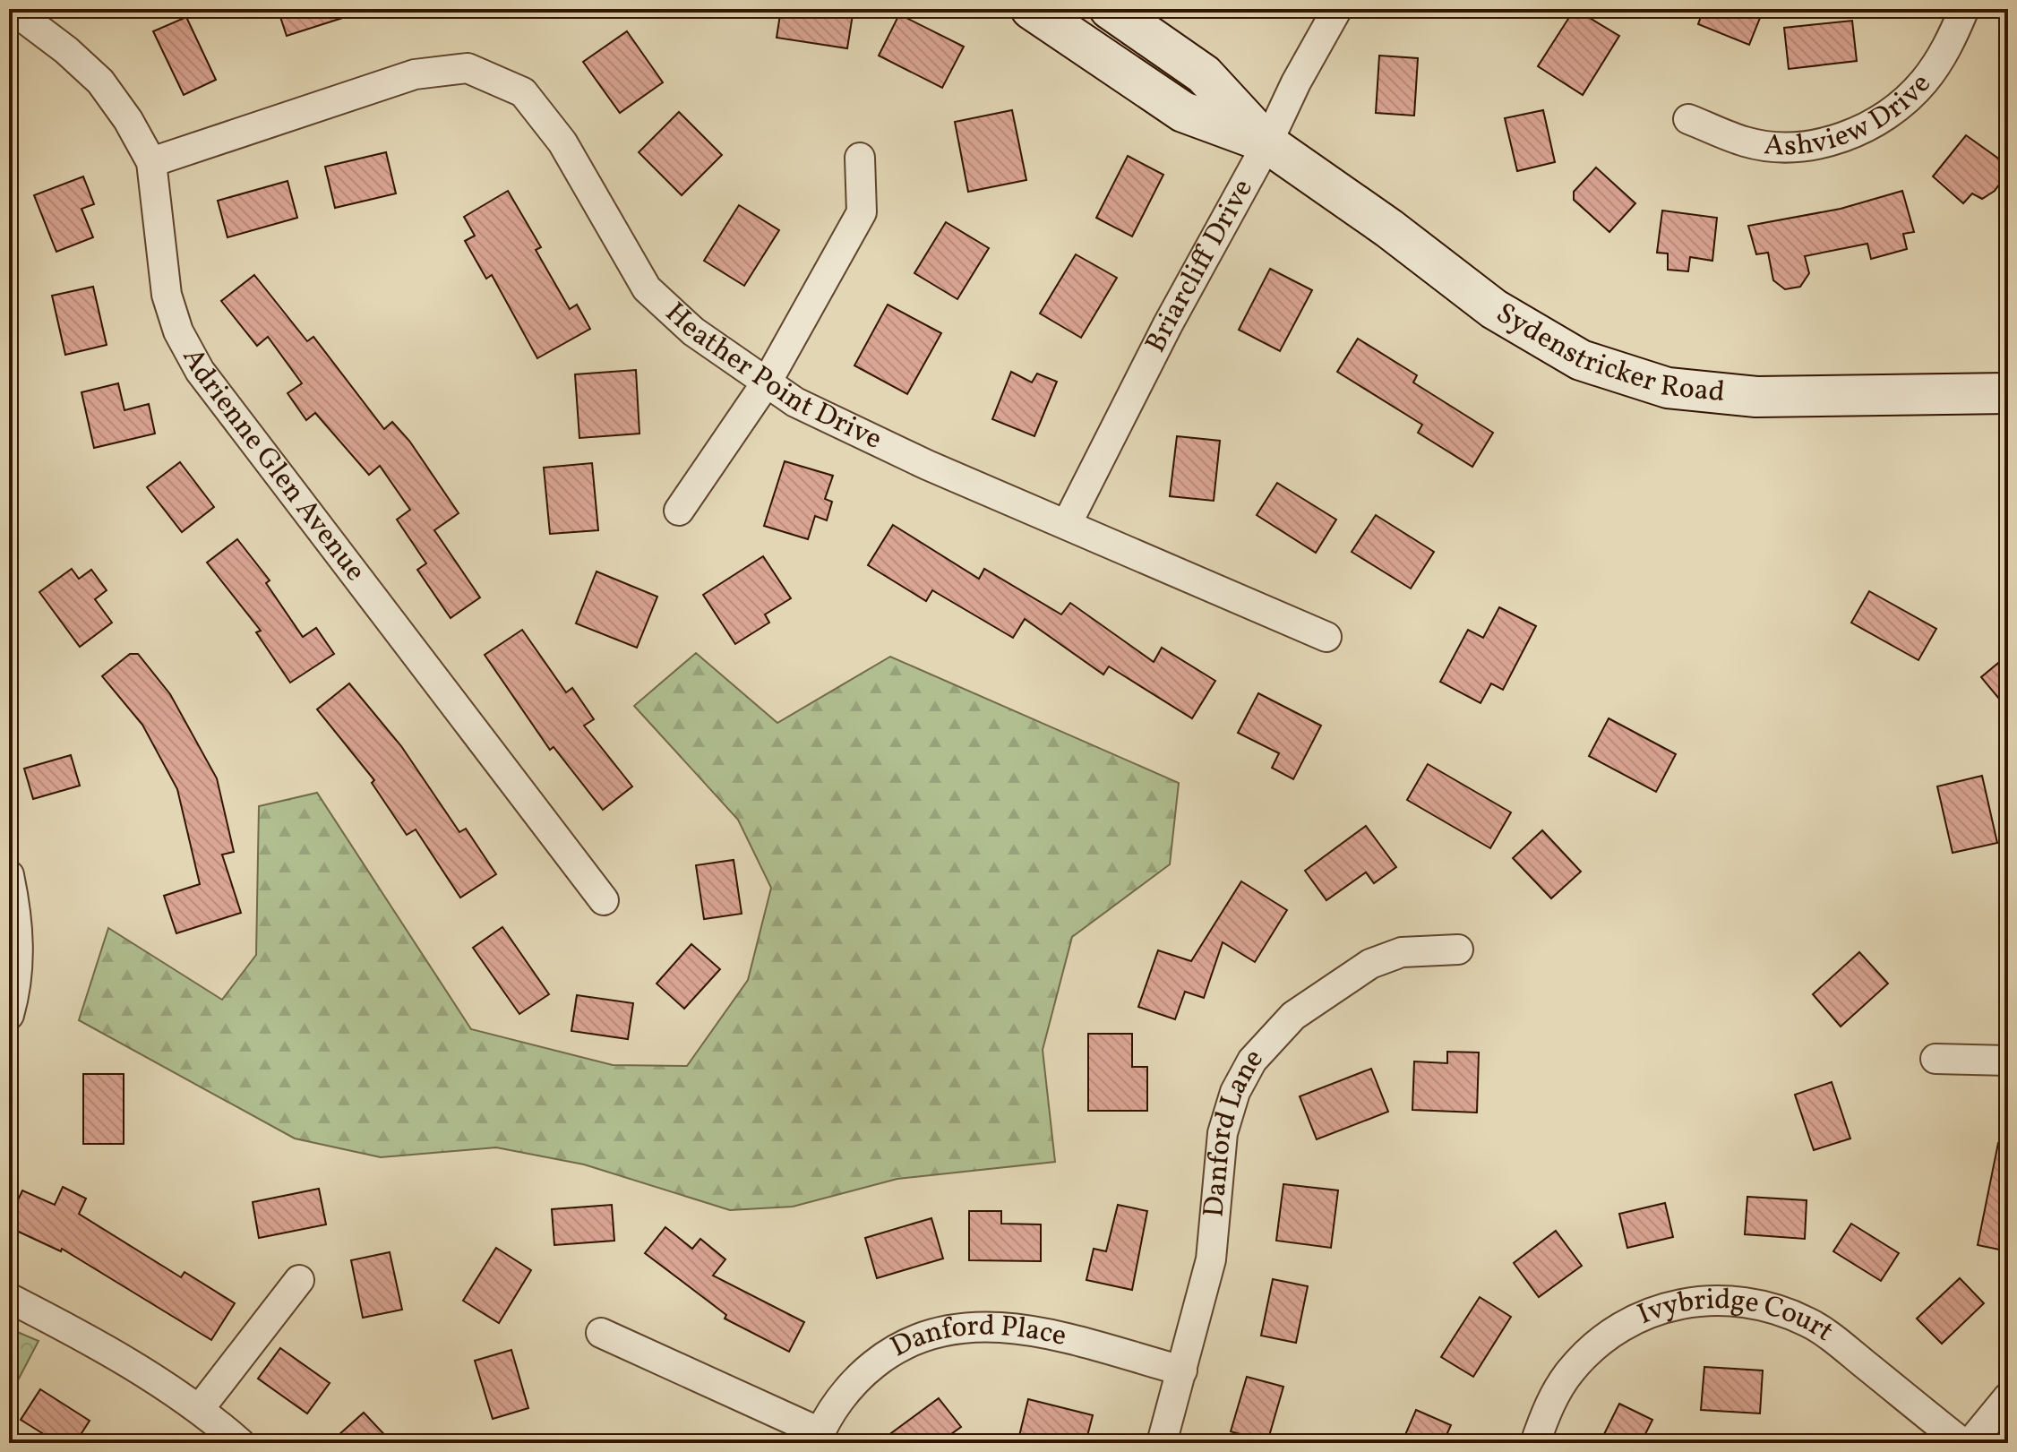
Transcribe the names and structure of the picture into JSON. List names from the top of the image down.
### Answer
{
  "streets": {
    "main road": ["Sydenstricker Road"],
    "street": [
      "Ashview Drive",
      "Briarcliff Drive",
      "Heather Point Drive",
      "Adrienne Glen Avenue",
      "Danford Lane",
      "Ivybridge Court",
      "Danford Place"
    ]
  },
  "crossings": [
    ["Briarcliff Drive", "Sydenstricker Road"],
    ["Briarcliff Drive", "Heather Point Drive"],
    ["Heather Point Drive", "Adrienne Glen Avenue"],
    ["Danford Lane", "Danford Place"]
  ]
}
